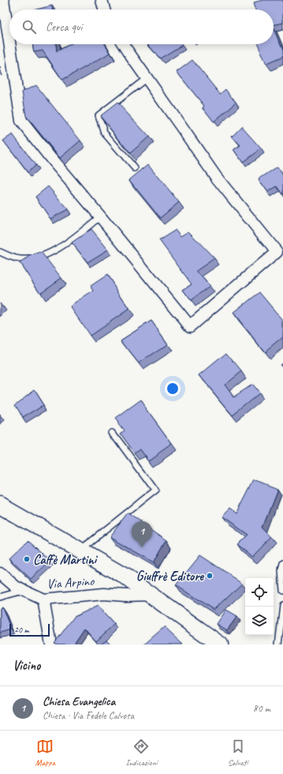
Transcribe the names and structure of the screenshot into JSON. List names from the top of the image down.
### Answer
{
  "streets": {
    "street": ["Via Arpino"]
  },
  "places": ["Caffè Martini", "Giuffrè Editore"],
  "scale_bar": "20 m",
  "page": {
    "search": "Cerca qui",
    "pins": "1",
    "scale": "20 m",
    "heading": "Vicino",
    "list": [
      {
        "mark": "1",
        "name": "Chiesa Evangelica",
        "note": "Chiesa · Via Fedele Calvosa",
        "value": "80 m"
      }
    ],
    "nav": ["Mappa", "Indicazioni", "Salvati"]
  }
}
